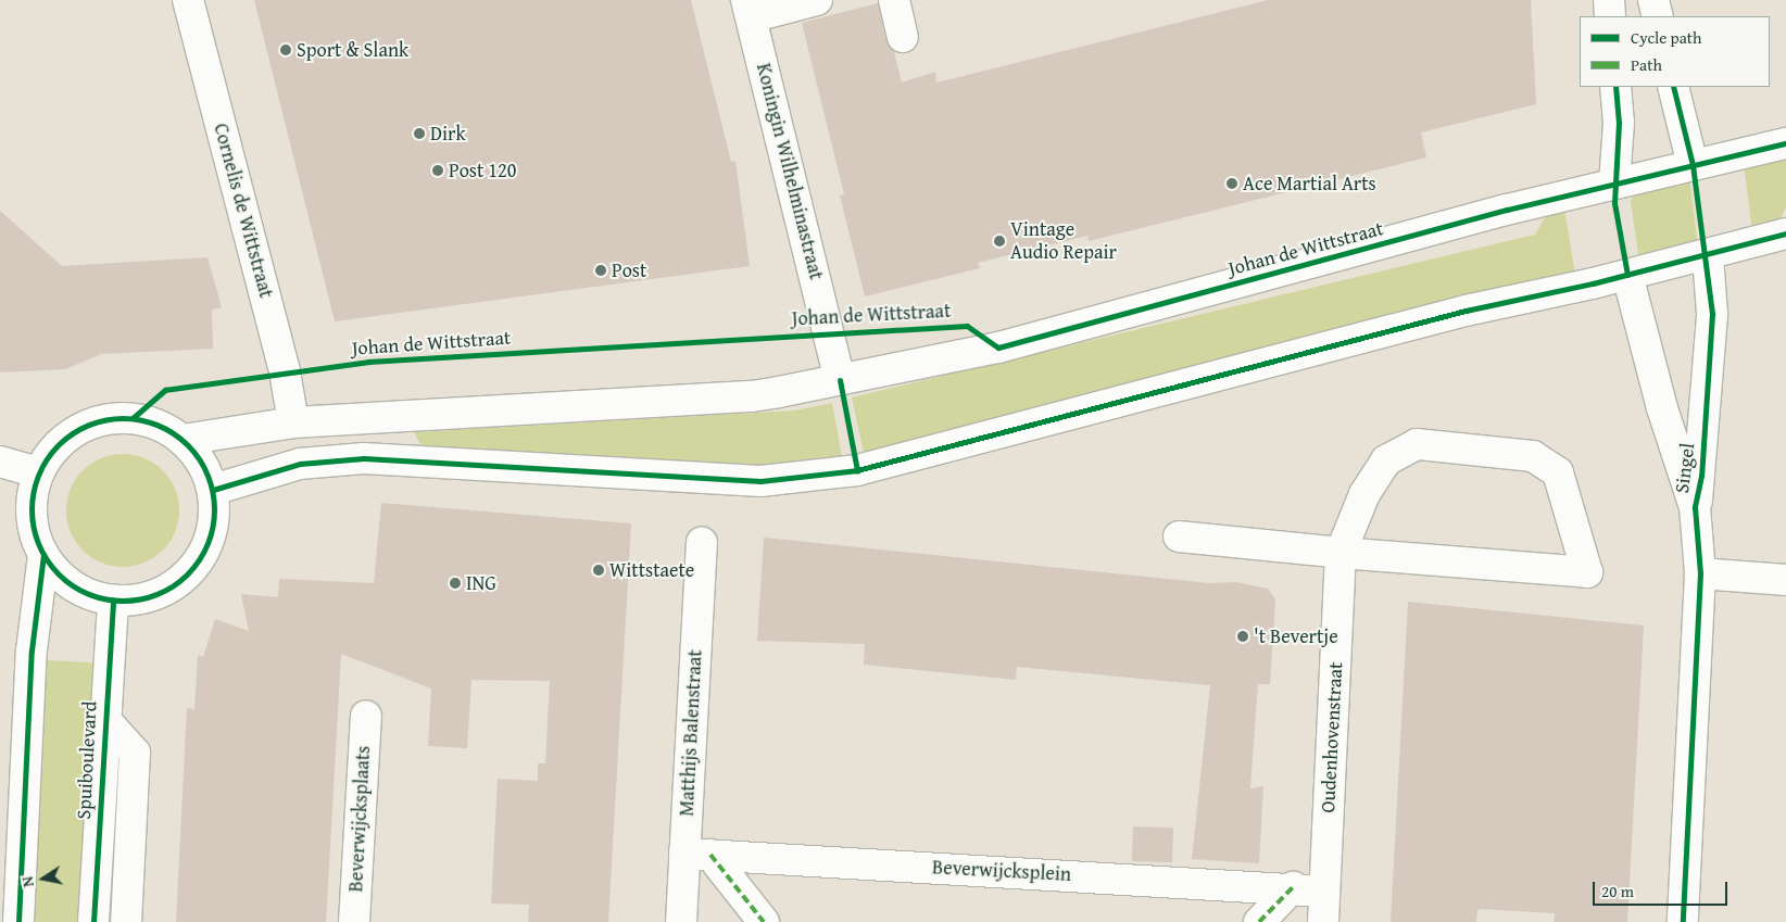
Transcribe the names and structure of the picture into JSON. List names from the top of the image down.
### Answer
{
  "streets": {
    "street": [
      "Koningin Wilhelminastraat",
      "Cornelis de Wittstraat",
      "Johan de Wittstraat",
      "Singel",
      "Matthijs Balenstraat",
      "Oudenhovenstraat",
      "Spuiboulevard",
      "Beverwijcksplaats",
      "Beverwijcksplein"
    ]
  },
  "crossings": [
    ["Koningin Wilhelminastraat", "Johan de Wittstraat"],
    ["Cornelis de Wittstraat", "Johan de Wittstraat"],
    ["Johan de Wittstraat", "Spuiboulevard"],
    ["Matthijs Balenstraat", "Beverwijcksplein"],
    ["Oudenhovenstraat", "Beverwijcksplein"]
  ],
  "places": [
    "Sport & Slank",
    "Dirk",
    "Post 120",
    "Ace Martial Arts",
    "Vintage Audio Repair",
    "Post",
    "Wittstaete",
    "ING",
    "'t Bevertje"
  ],
  "legend": ["Cycle path", "Path"],
  "scale_bar": "20 m",
  "north": "left"
}
